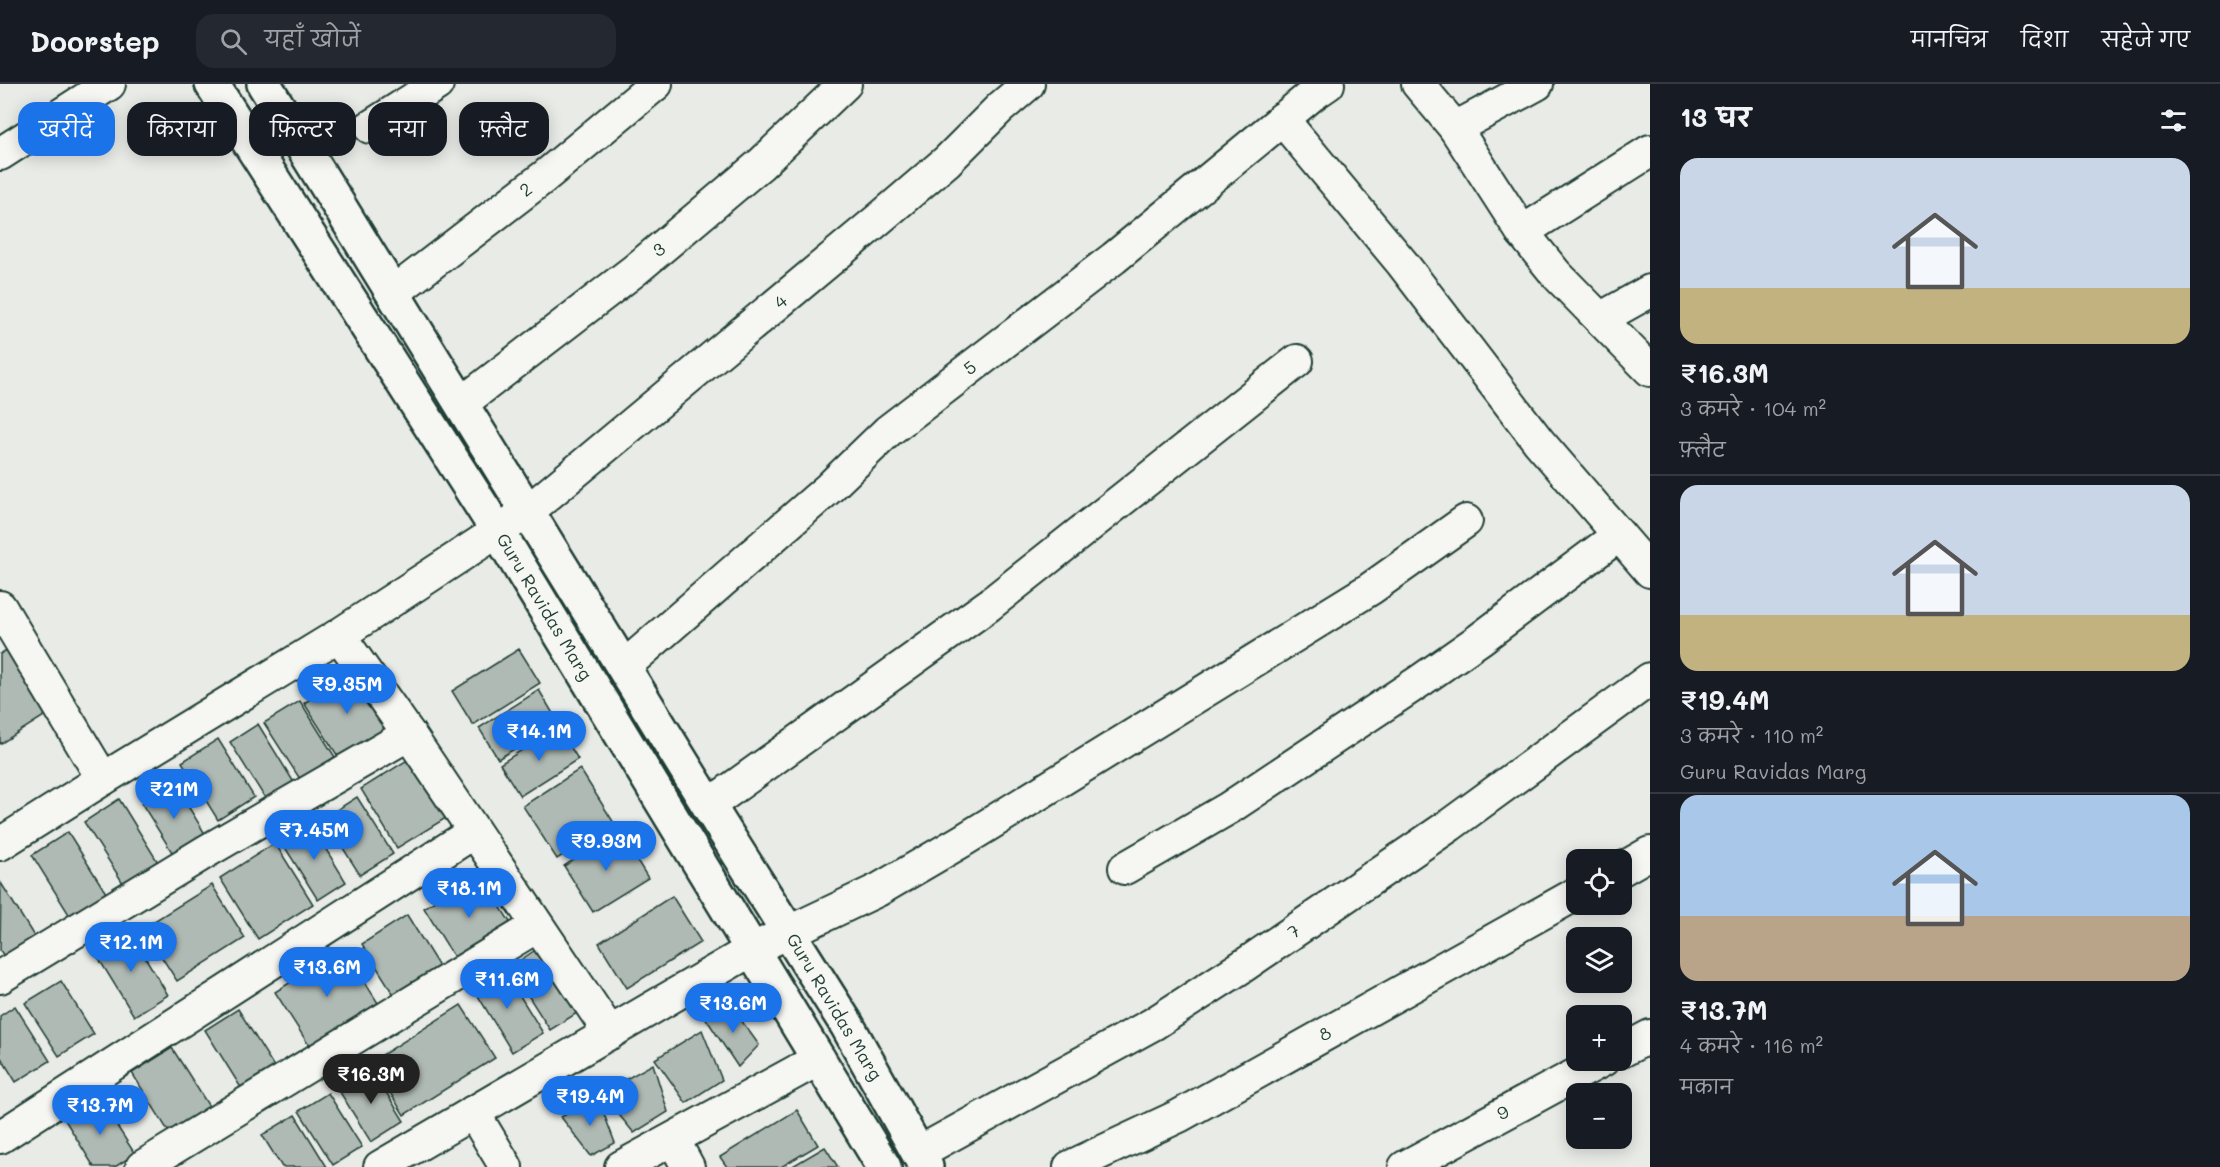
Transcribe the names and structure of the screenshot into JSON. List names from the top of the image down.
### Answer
{
  "streets": {
    "main road": ["Guru Ravidas Marg"],
    "street": [
      "2",
      "3",
      "4",
      "5",
      "7",
      "8",
      "9"
    ]
  },
  "crossings": [
    ["2", "Guru Ravidas Marg"],
    ["3", "Guru Ravidas Marg"],
    ["4", "Guru Ravidas Marg"],
    ["5", "Guru Ravidas Marg"],
    ["Guru Ravidas Marg", "7"]
  ],
  "page": {
    "header": "Doorstep",
    "search": "यहाँ खोजें",
    "nav": ["मानचित्र", "दिशा", "सहेजे गए"],
    "heading": "13 घर",
    "chip": [
      "खरीदें",
      "किराया",
      "फ़िल्टर",
      "नया",
      "फ़्लैट"
    ],
    "list": [
      {
        "name": "₹16.3M",
        "note": "3 कमरे · 104 m² · फ़्लैट"
      },
      {
        "name": "₹19.4M",
        "note": "3 कमरे · 110 m² · Guru Ravidas Marg"
      },
      {
        "name": "₹13.7M",
        "note": "4 कमरे · 116 m² · मकान"
      }
    ],
    "price": [
      "₹9.35M",
      "₹14.1M",
      "₹21M",
      "₹7.45M",
      "₹9.93M",
      "₹18.1M",
      "₹12.1M",
      "₹13.6M",
      "₹11.6M",
      "₹13.6M",
      "₹16.3M",
      "₹19.4M",
      "₹13.7M"
    ],
    "map_buttons": ["+", "−"]
  }
}
